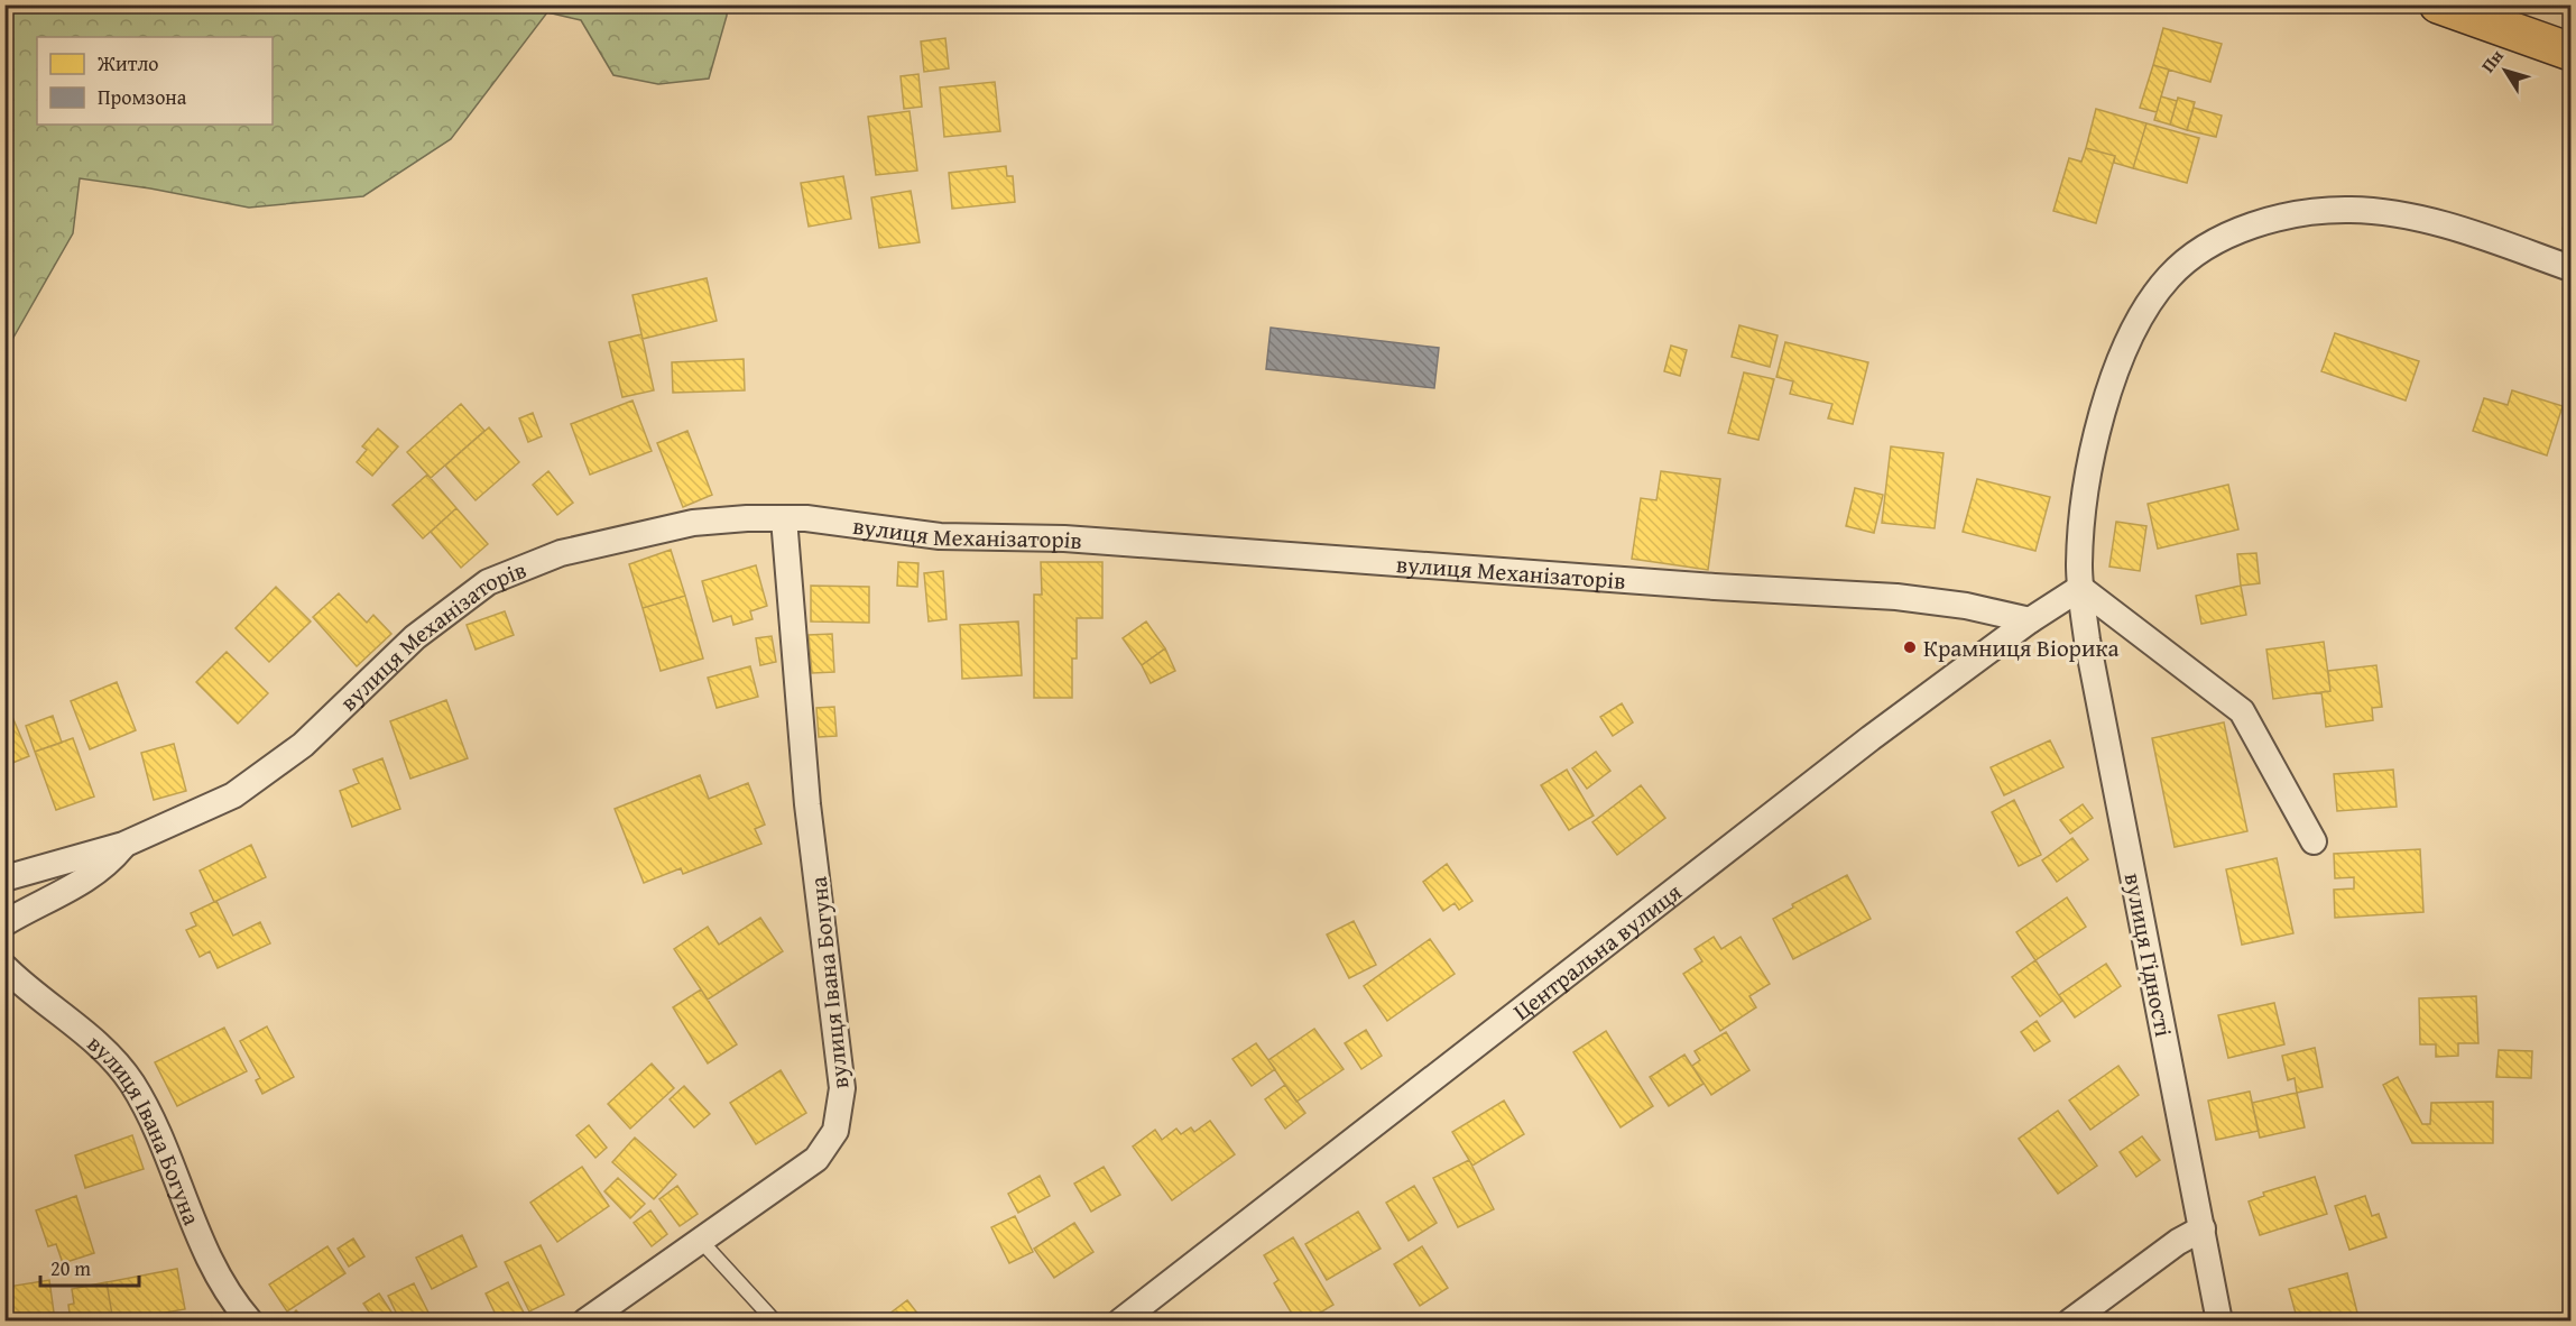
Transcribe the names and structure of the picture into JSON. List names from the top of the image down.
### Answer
{
  "streets": {
    "street": [
      "вулиця Механізаторів",
      "Центральна вулиця",
      "вулиця Гідності",
      "вулиця Івана Богуна"
    ]
  },
  "crossings": [
    ["вулиця Механізаторів", "Центральна вулиця"],
    ["вулиця Механізаторів", "вулиця Івана Богуна"],
    ["Центральна вулиця", "вулиця Гідності"]
  ],
  "places": ["Крамниця Віорика"],
  "legend": ["Житло", "Промзона"],
  "scale_bar": "20 m",
  "north": "top left"
}
